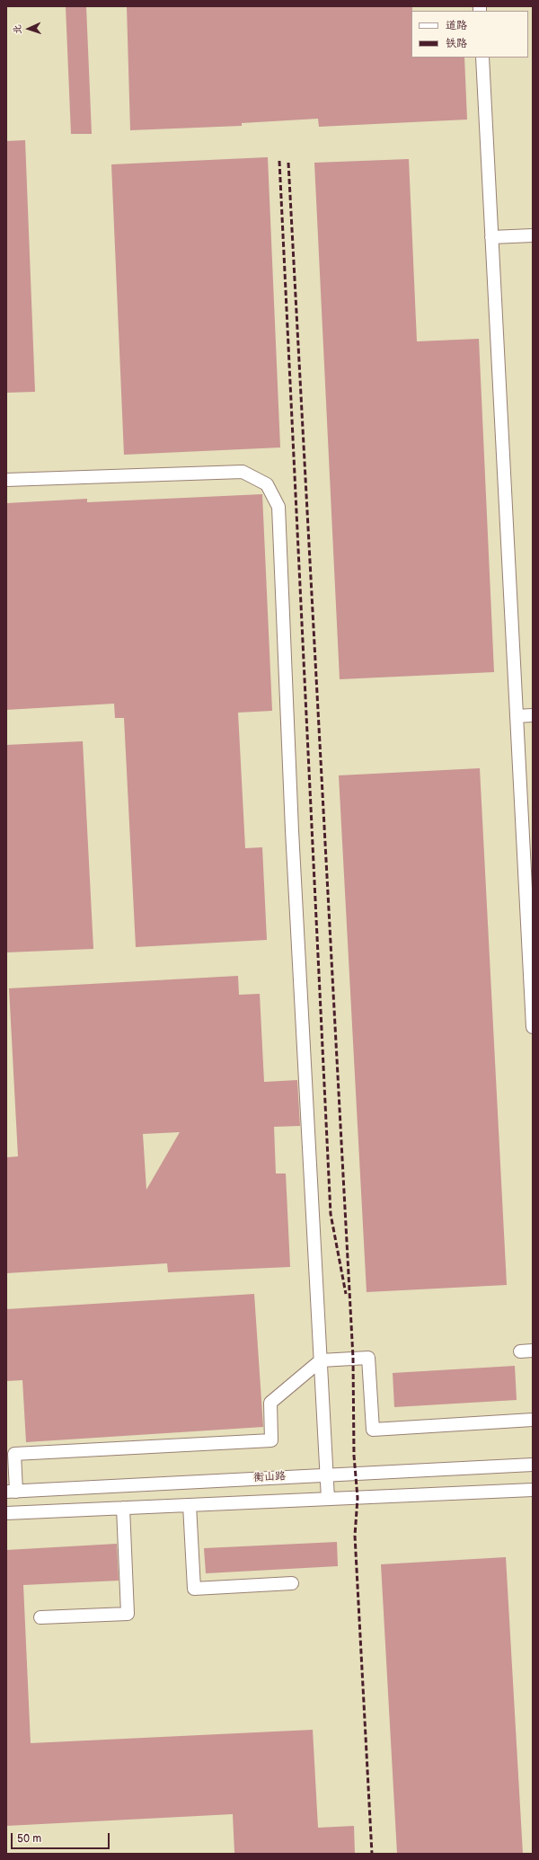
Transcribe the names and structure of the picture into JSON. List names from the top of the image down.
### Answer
{
  "streets": {
    "street": ["衡山路"]
  },
  "legend": ["道路", "铁路"],
  "scale_bar": "50 m",
  "north": "left"
}
